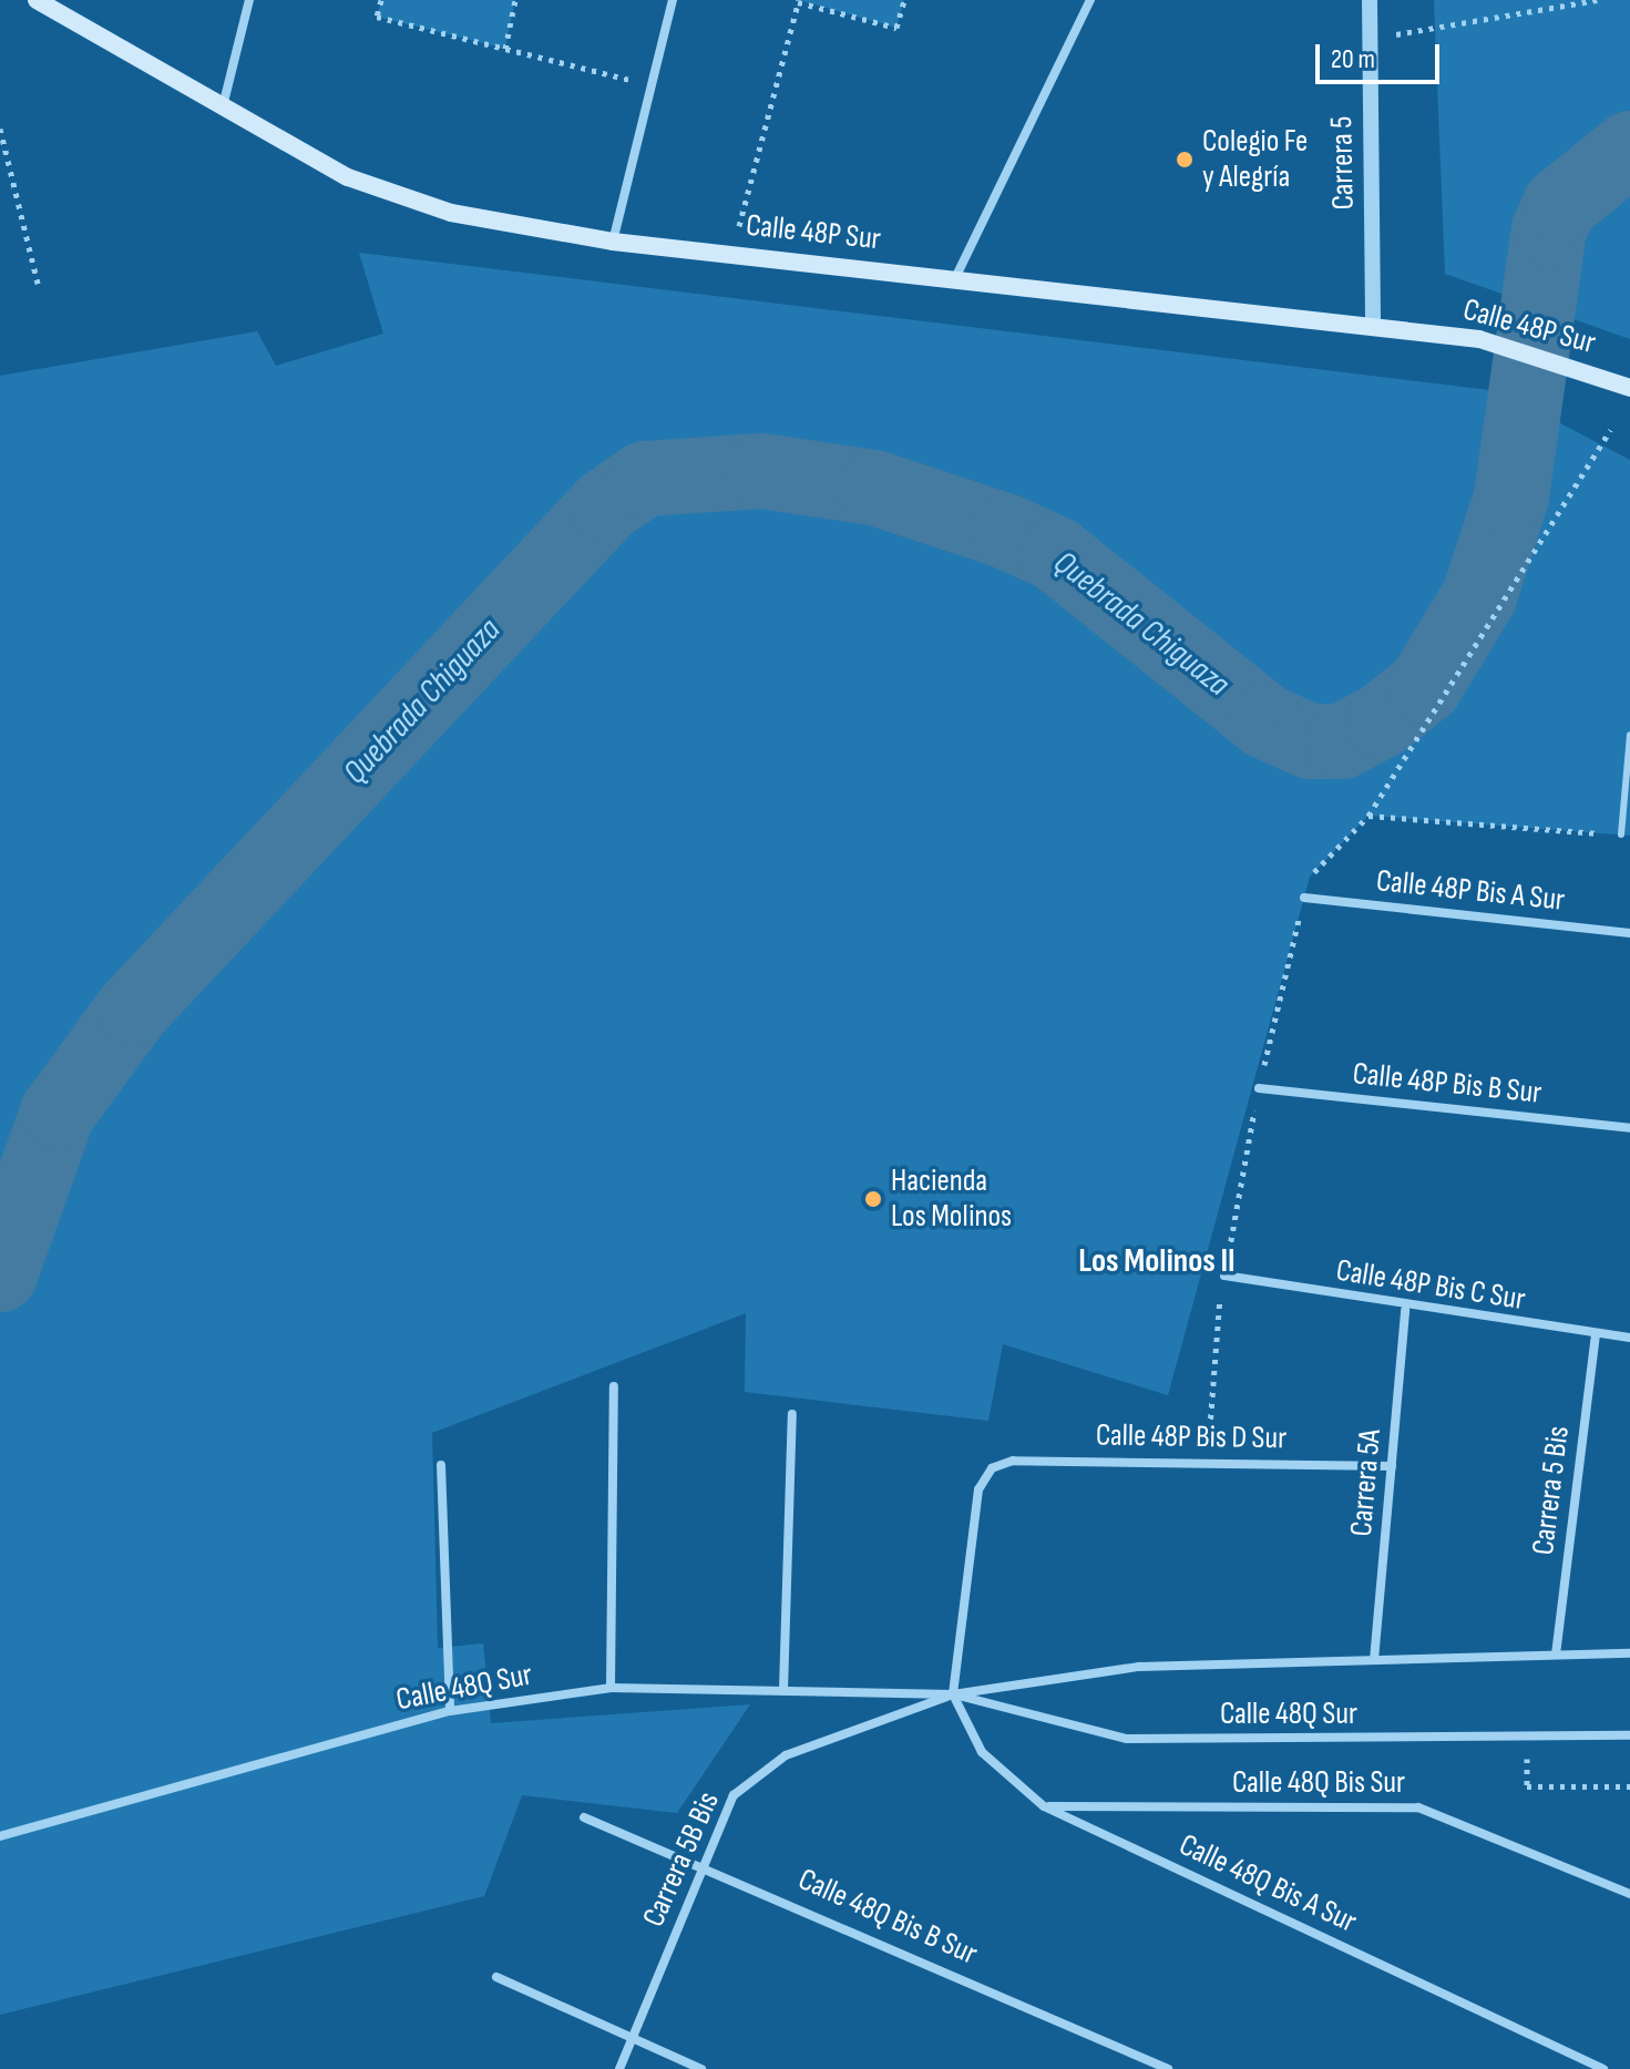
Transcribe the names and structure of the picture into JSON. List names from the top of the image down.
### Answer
{
  "streets": {
    "main road": ["Calle 48P Sur"],
    "street": [
      "Carrera 5",
      "Calle 48P Bis A Sur",
      "Calle 48P Bis B Sur",
      "Calle 48P Bis C Sur",
      "Calle 48P Bis D Sur",
      "Carrera 5A",
      "Carrera 5 Bis",
      "Calle 48Q Sur",
      "Calle 48Q Bis Sur",
      "Carrera 5B Bis",
      "Calle 48Q Bis A Sur",
      "Calle 48Q Bis B Sur"
    ]
  },
  "crossings": [
    ["Carrera 5", "Calle 48P Sur"],
    ["Calle 48P Bis C Sur", "Carrera 5A"],
    ["Calle 48P Bis C Sur", "Carrera 5 Bis"],
    ["Calle 48P Bis D Sur", "Carrera 5A"],
    ["Calle 48P Bis D Sur", "Calle 48Q Sur"],
    ["Calle 48P Bis D Sur", "Carrera 5B Bis"],
    ["Calle 48P Bis D Sur", "Calle 48Q Bis A Sur"],
    ["Carrera 5A", "Calle 48Q Sur"],
    ["Carrera 5 Bis", "Calle 48Q Sur"],
    ["Calle 48Q Sur", "Carrera 5B Bis"],
    ["Calle 48Q Sur", "Calle 48Q Bis A Sur"],
    ["Calle 48Q Bis Sur", "Calle 48Q Bis A Sur"],
    ["Carrera 5B Bis", "Calle 48Q Bis A Sur"],
    ["Carrera 5B Bis", "Calle 48Q Bis B Sur"]
  ],
  "districts": ["Los Molinos II"],
  "water": ["Quebrada Chiguaza"],
  "places": ["Colegio Fe y Alegría", "Hacienda Los Molinos"],
  "scale_bar": "20 m"
}
